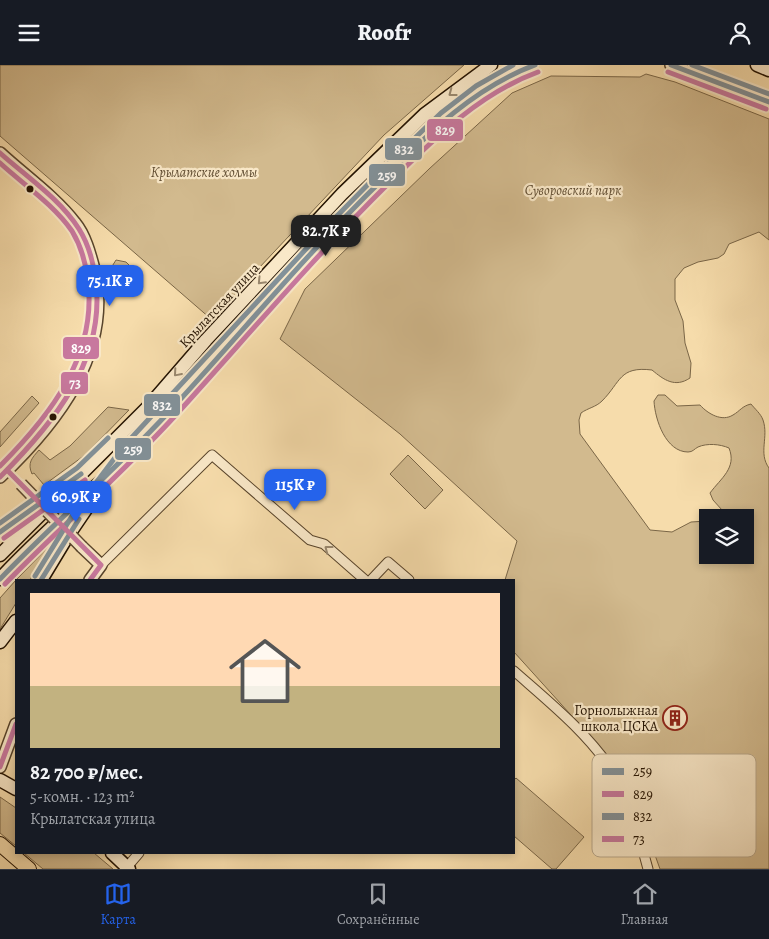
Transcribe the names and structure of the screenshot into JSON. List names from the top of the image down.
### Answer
{
  "streets": {
    "main road": ["Крылатская улица"]
  },
  "parks": ["Крылатские холмы", "Суворовский парк"],
  "places": {
    "building": ["Горнолыжная школа ЦСКА"]
  },
  "lines": [
    "transit line 259",
    "transit line 832",
    "transit line 829",
    "transit line 73"
  ],
  "legend": [
    "259",
    "829",
    "832",
    "73"
  ],
  "page": {
    "header": "Roofr",
    "price": [
      "82.7K ₽",
      "75.1K ₽",
      "115K ₽",
      "60.9K ₽"
    ],
    "list": [
      {
        "name": "82 700 ₽/мес.",
        "note": "5-комн. · 123 m² · Крылатская улица"
      }
    ],
    "tabs": ["Карта", "Сохранённые", "Главная"]
  }
}
